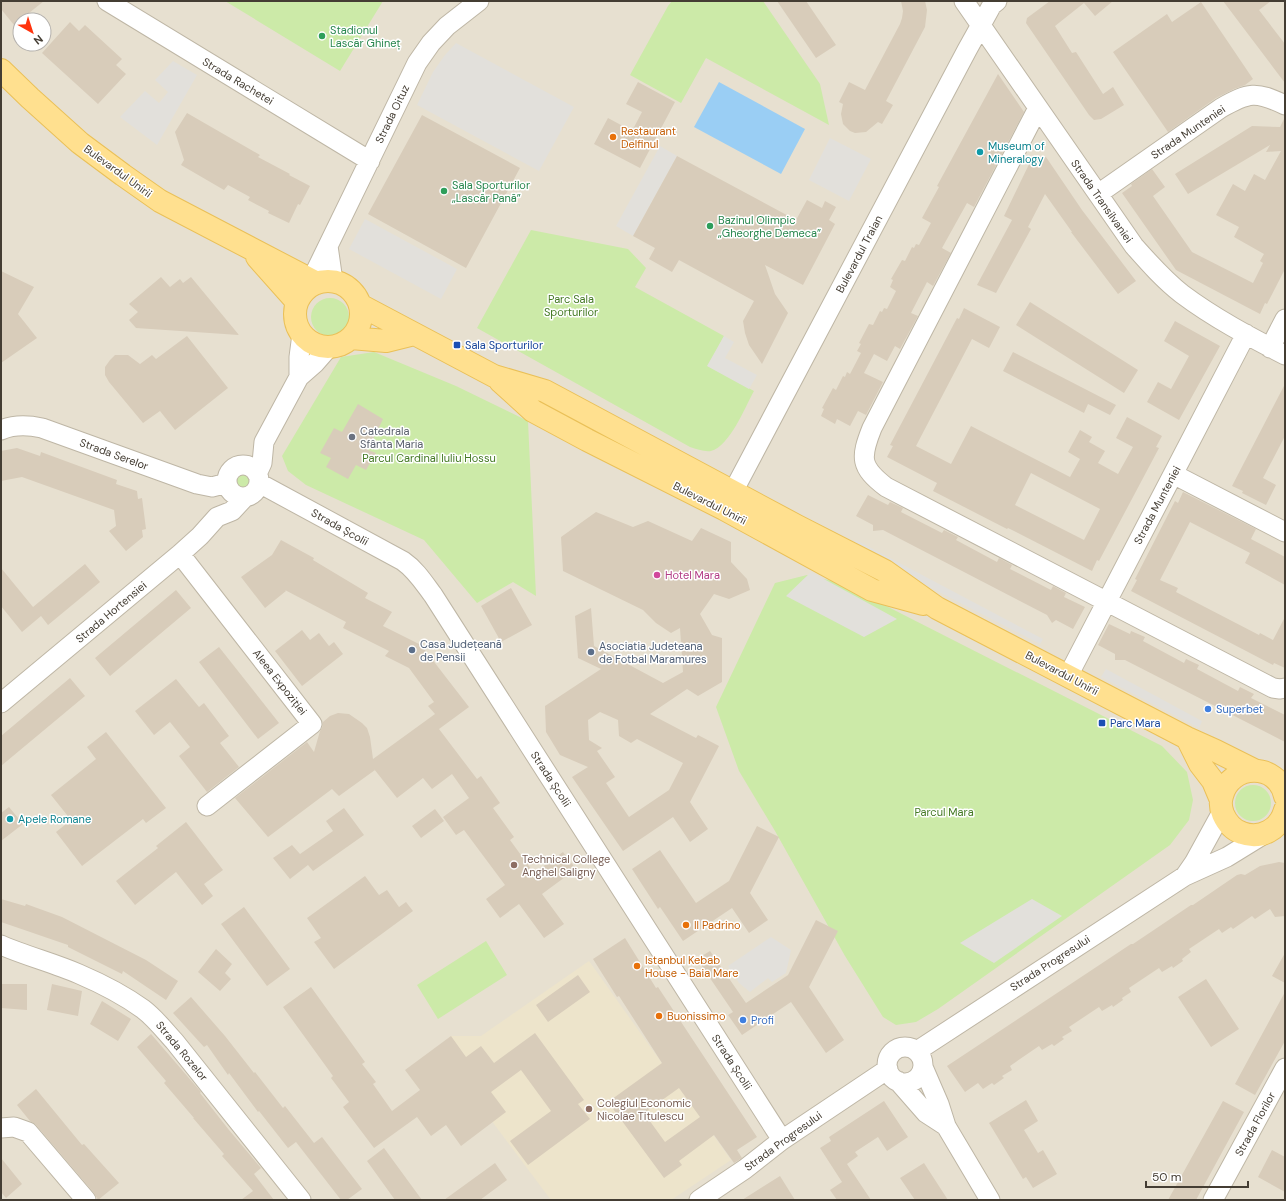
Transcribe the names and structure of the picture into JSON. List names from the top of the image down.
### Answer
{
  "streets": {
    "main road": ["Bulevardul Unirii"],
    "street": [
      "Strada Rachetei",
      "Strada Oituz",
      "Strada Munteniei",
      "Strada Transilvaniei",
      "Bulevardul Traian",
      "Strada Serelor",
      "Strada Școlii",
      "Strada Hortensiei",
      "Aleea Expoziției",
      "Strada Progresului",
      "Strada Rozelor",
      "Strada Florilor"
    ]
  },
  "crossings": [
    ["Strada Rachetei", "Strada Oituz"],
    ["Strada Oituz", "Bulevardul Unirii"],
    ["Strada Munteniei", "Bulevardul Unirii"],
    ["Strada Munteniei", "Strada Transilvaniei"],
    ["Bulevardul Unirii", "Bulevardul Traian"],
    ["Strada Transilvaniei", "Bulevardul Traian"],
    ["Strada Serelor", "Strada Școlii"],
    ["Strada Serelor", "Strada Hortensiei"],
    ["Strada Școlii", "Strada Hortensiei"],
    ["Strada Școlii", "Strada Progresului"],
    ["Strada Hortensiei", "Aleea Expoziției"]
  ],
  "parks": ["Parc Sala Sporturilor", "Parcul Cardinal Iuliu Hossu", "Parcul Mara"],
  "places": {
    "other": [
      "Stadionul Lascăr Ghineț",
      "Restaurant Delfinul",
      "Museum of Mineralogy",
      "Sala Sporturilor „Lascăr Pană”",
      "Bazinul Olimpic „Gheorghe Demeca”",
      "Catedrala Sfânta Maria",
      "Hotel Mara",
      "Casa Județeană de Pensii",
      "Asociatia Judeteana de Fotbal Maramures",
      "Superbet",
      "Apele Romane",
      "Technical College Anghel Saligny",
      "Il Padrino",
      "Istanbul Kebab House - Baia Mare",
      "Buonissimo",
      "Profi",
      "Colegiul Economic Nicolae Titulescu"
    ],
    "transit": ["Sala Sporturilor", "Parc Mara"]
  },
  "scale_bar": "50 m",
  "north": "bottom right"
}
